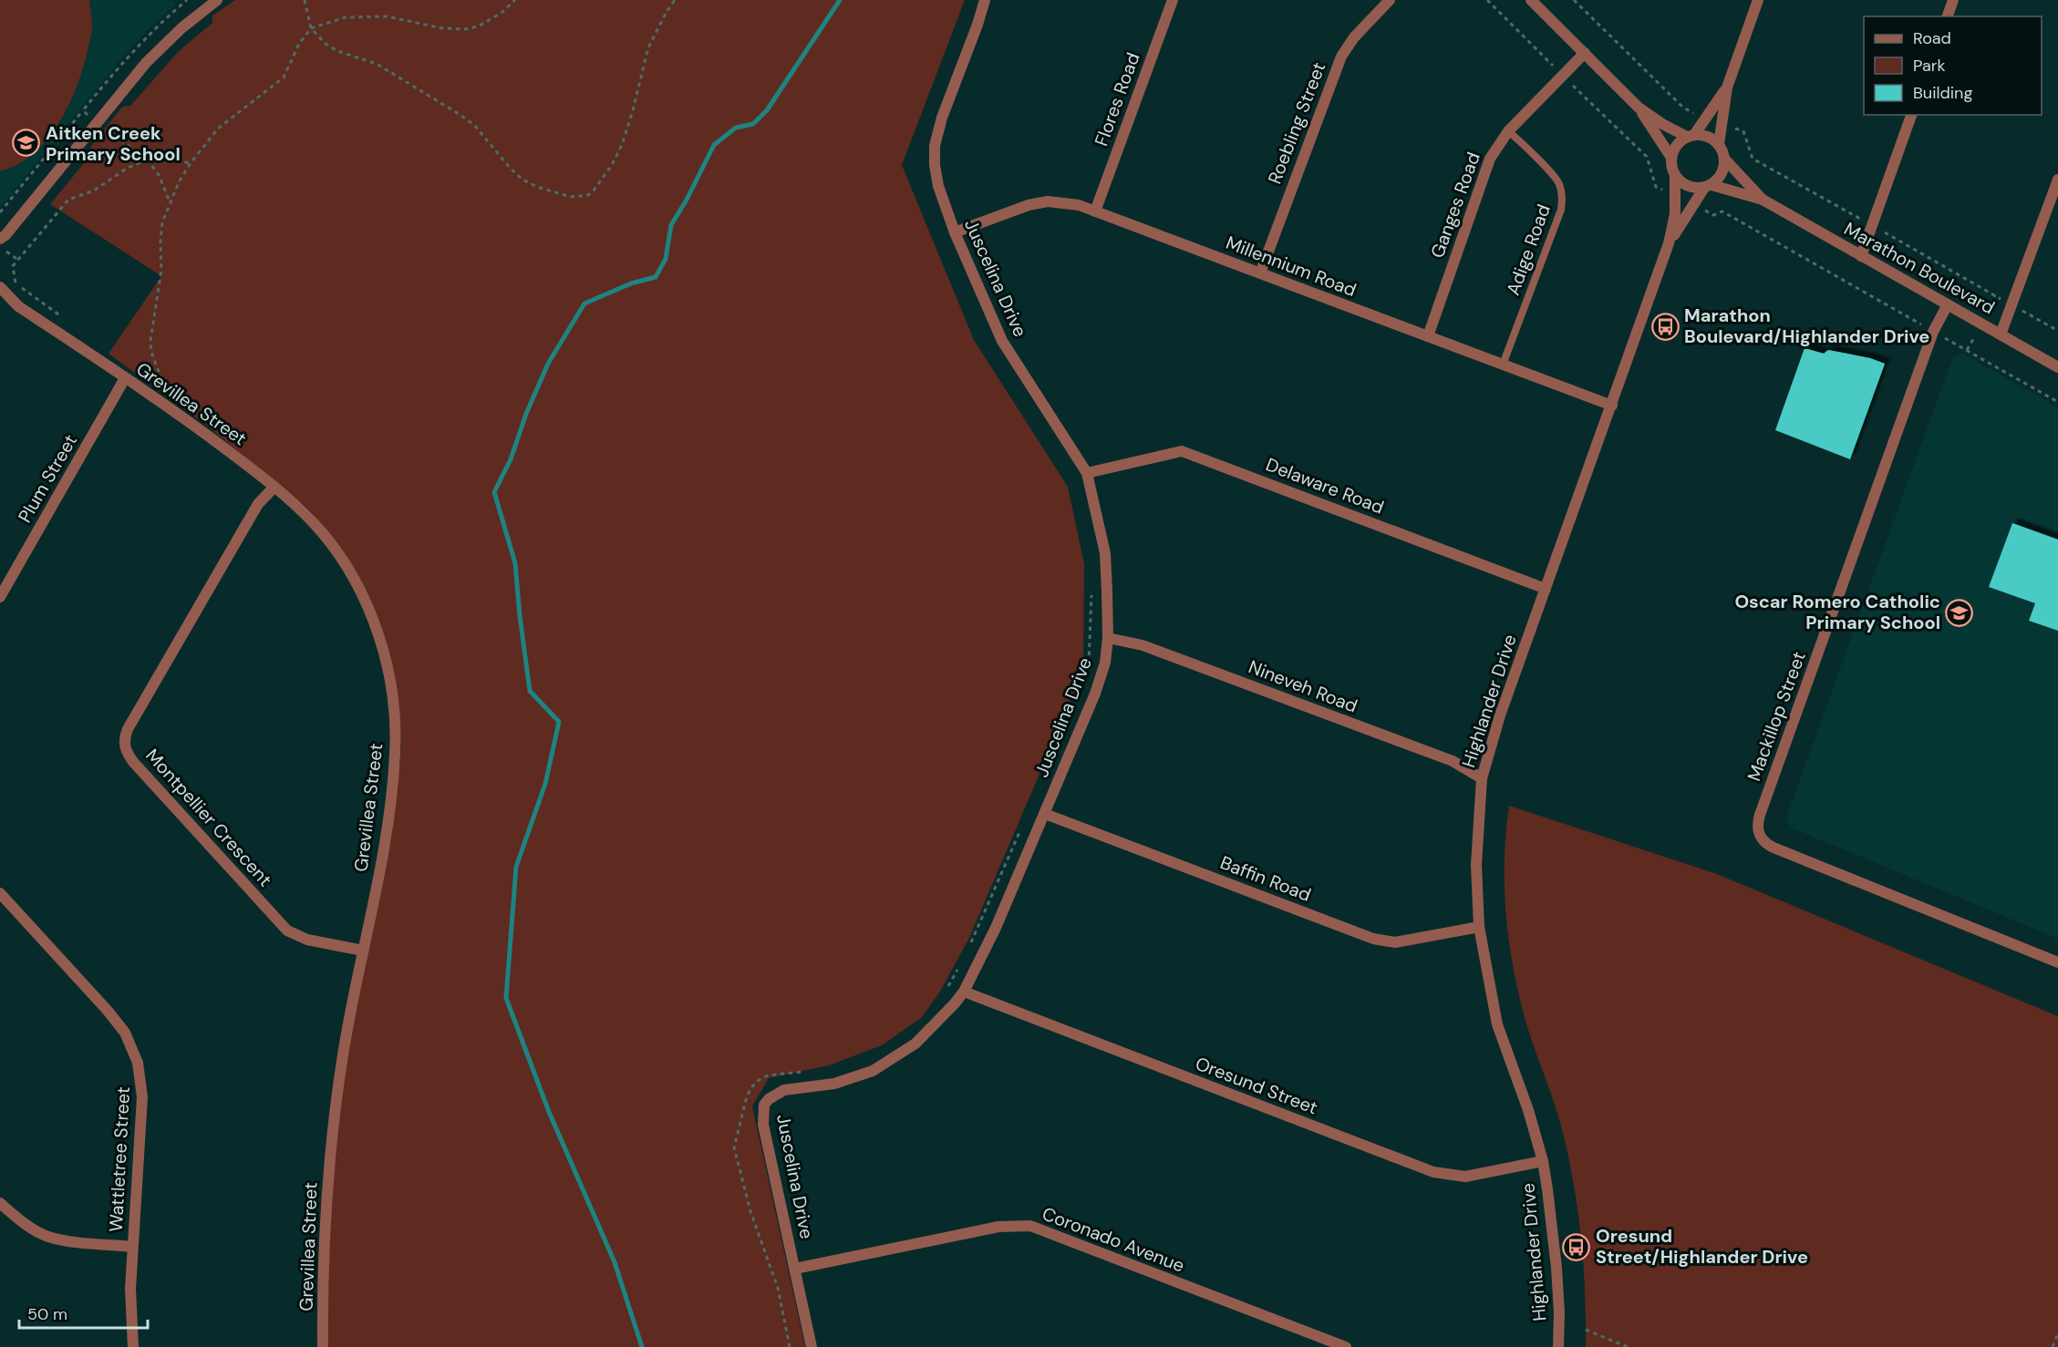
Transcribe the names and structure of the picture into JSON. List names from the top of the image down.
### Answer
{
  "streets": {
    "street": [
      "Flores Road",
      "Roebling Street",
      "Ganges Road",
      "Millennium Road",
      "Marathon Boulevard",
      "Juscelina Drive",
      "Grevillea Street",
      "Plum Street",
      "Delaware Road",
      "Nineveh Road",
      "Highlander Drive",
      "Mackillop Street",
      "Montpellier Crescent",
      "Baffin Road",
      "Oresund Street",
      "Wattletree Street",
      "Coronado Avenue"
    ],
    "lane": ["Adige Road"]
  },
  "crossings": [
    ["Flores Road", "Millennium Road"],
    ["Roebling Street", "Millennium Road"],
    ["Ganges Road", "Adige Road"],
    ["Ganges Road", "Millennium Road"],
    ["Adige Road", "Millennium Road"],
    ["Millennium Road", "Juscelina Drive"],
    ["Millennium Road", "Highlander Drive"],
    ["Marathon Boulevard", "Highlander Drive"],
    ["Marathon Boulevard", "Mackillop Street"],
    ["Juscelina Drive", "Delaware Road"],
    ["Juscelina Drive", "Nineveh Road"],
    ["Juscelina Drive", "Baffin Road"],
    ["Juscelina Drive", "Oresund Street"],
    ["Juscelina Drive", "Coronado Avenue"],
    ["Grevillea Street", "Plum Street"],
    ["Grevillea Street", "Montpellier Crescent"],
    ["Delaware Road", "Highlander Drive"],
    ["Nineveh Road", "Highlander Drive"],
    ["Highlander Drive", "Baffin Road"],
    ["Highlander Drive", "Oresund Street"]
  ],
  "places": {
    "school or university": ["Aitken Creek Primary School", "Oscar Romero Catholic Primary School"],
    "bus stop": ["Marathon Boulevard/Highlander Drive", "Oresund Street/Highlander Drive"]
  },
  "legend": ["Road", "Park", "Building"],
  "scale_bar": "50 m"
}
